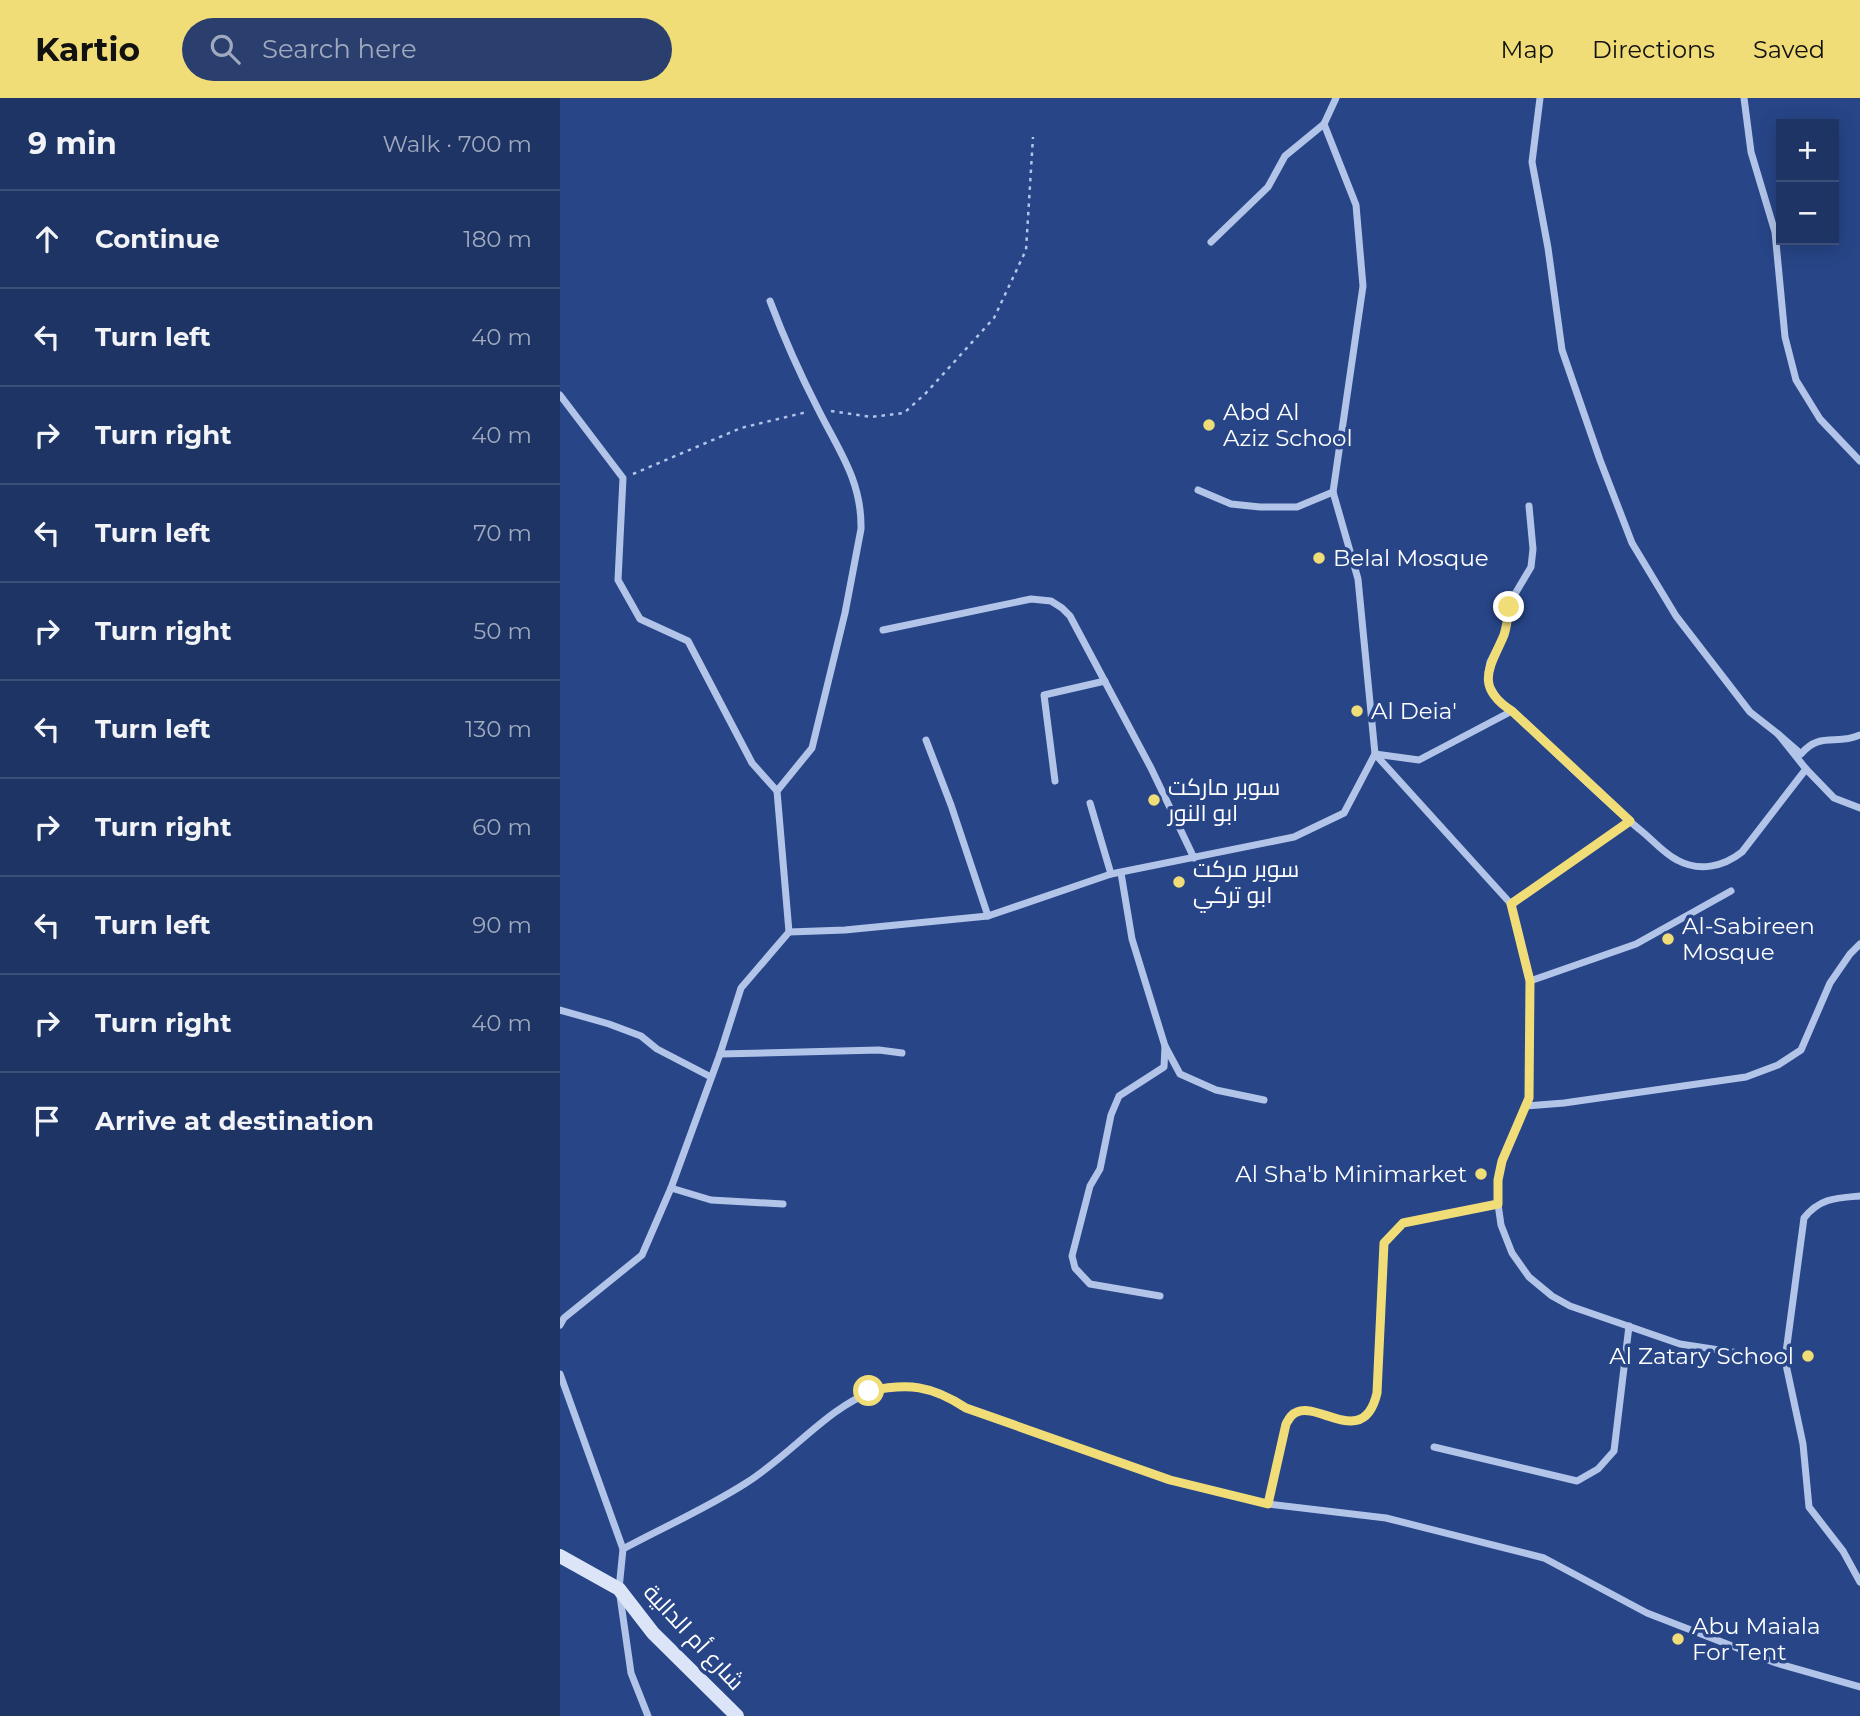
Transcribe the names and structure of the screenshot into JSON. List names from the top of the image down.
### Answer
{
  "streets": {
    "street": ["شارع أم الدالية"]
  },
  "places": [
    "Abd Al Aziz School",
    "Belal Mosque",
    "Al Deia'",
    "سوبر ماركت ابو النور",
    "سوبر مركت ابو تركي",
    "Al-Sabireen Mosque",
    "Al Sha'b Minimarket",
    "Al Zatary School",
    "Abu Maiala For Tent"
  ],
  "page": {
    "header": "Kartio",
    "search": "Search here",
    "nav": ["Map", "Directions", "Saved"],
    "heading": ["9 min", "Walk · 700 m"],
    "map_buttons": ["+", "−"],
    "list": [
      ["Continue", "180 m"],
      ["Turn left", "40 m"],
      ["Turn right", "40 m"],
      ["Turn left", "70 m"],
      ["Turn right", "50 m"],
      ["Turn left", "130 m"],
      ["Turn right", "60 m"],
      ["Turn left", "90 m"],
      ["Turn right", "40 m"],
      "Arrive at destination"
    ]
  }
}
